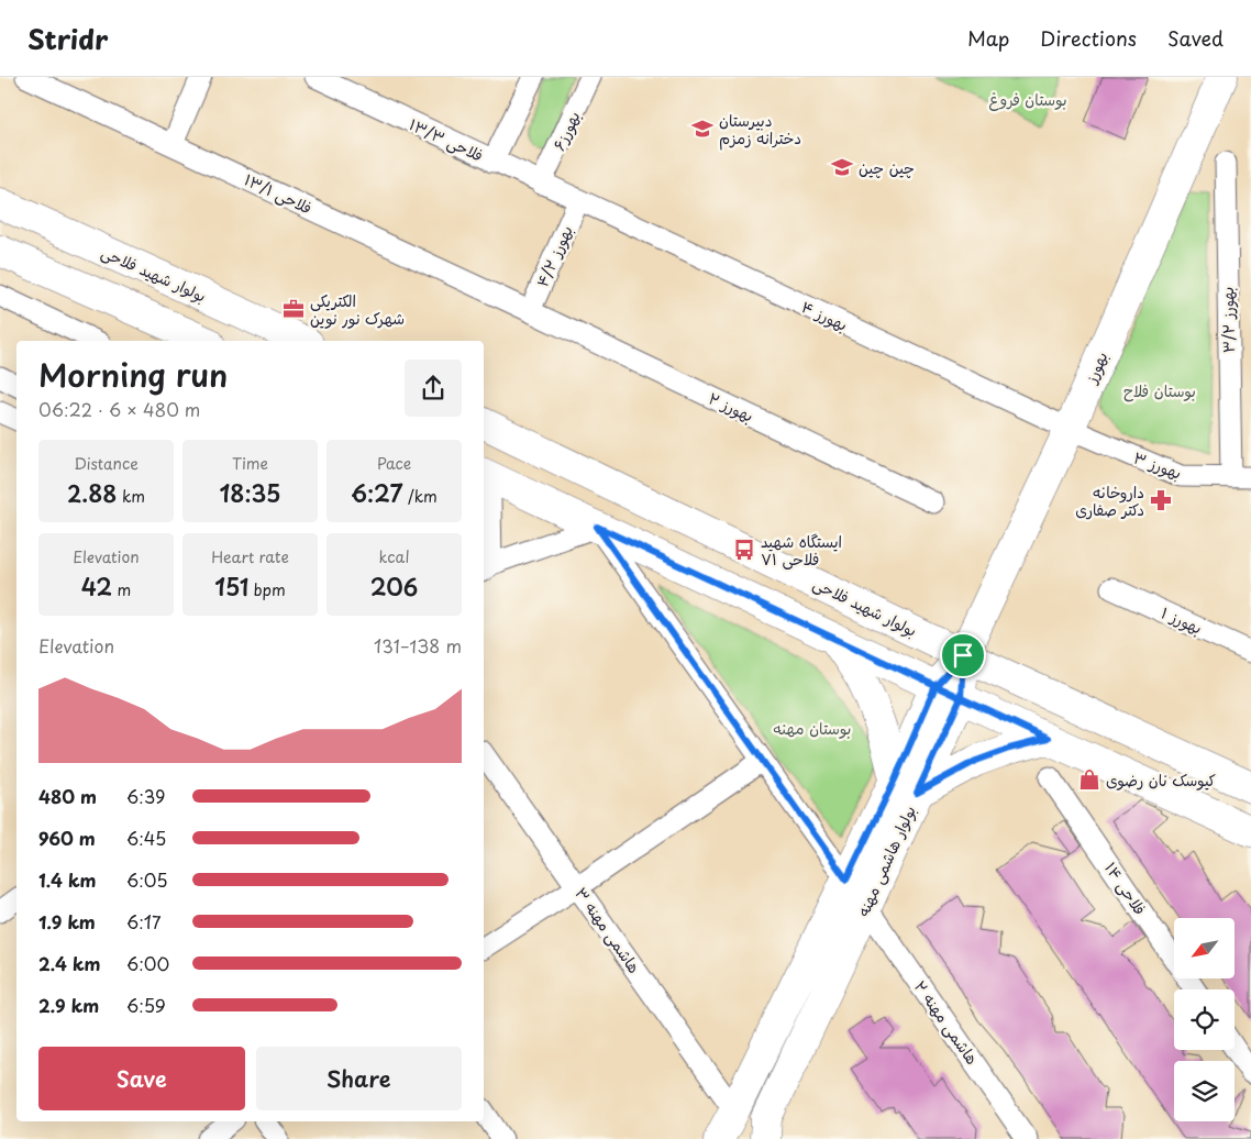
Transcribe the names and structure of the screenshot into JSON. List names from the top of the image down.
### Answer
{
  "streets": {
    "main road": ["بولوار شهید فلاحی", "بهورز", "بولوار هاشمی مهنه"],
    "street": [
      "بهورز۶",
      "فلاحی ۱۳/۳",
      "فلاحی ۱۳/۱",
      "بهورز ۴/۲",
      "بهورز ۴",
      "بهورز ۳/۲",
      "بهورز ۲",
      "بهورز ۳",
      "بهورز ۱",
      "فلاحی ۱۴",
      "هاشمی مهنه ۳",
      "هاشمی مهنه ۲"
    ]
  },
  "crossings": [
    ["بهورز۶", "فلاحی ۱۳/۳"],
    ["فلاحی ۱۳/۳", "بهورز ۴/۲"],
    ["فلاحی ۱۳/۳", "بهورز ۴"],
    ["فلاحی ۱۳/۱", "بهورز ۴/۲"],
    ["فلاحی ۱۳/۱", "بهورز ۲"],
    ["بهورز ۴/۲", "بهورز ۴"],
    ["بهورز ۴/۲", "بهورز ۲"],
    ["بولوار شهید فلاحی", "بهورز"],
    ["بولوار شهید فلاحی", "بولوار هاشمی مهنه"],
    ["بهورز ۴", "بهورز"],
    ["بهورز ۴", "بهورز ۳"],
    ["بهورز ۳/۲", "بهورز ۳"],
    ["بهورز", "بهورز ۳"],
    ["بهورز", "بولوار هاشمی مهنه"],
    ["بولوار هاشمی مهنه", "هاشمی مهنه ۳"],
    ["بولوار هاشمی مهنه", "هاشمی مهنه ۲"]
  ],
  "parks": ["بوستان فروغ", "بوستان فلاح", "بوستان مهنه"],
  "places": {
    "school or university": ["دبیرستان دخترانه زمزم", "چین چین"],
    "office": ["الکتریکی شهرک نور نوین"],
    "pharmacy": ["داروخانه دکتر صفاری"],
    "bus stop": ["ایستگاه شهید فلاحی ۷۱"],
    "shop": ["کیوسک نان رضوی"]
  },
  "north": "bottom left",
  "page": {
    "header": "Stridr",
    "nav": ["Map", "Directions", "Saved"],
    "heading": ["Morning run", "06:22 · 6 × 480 m"],
    "stats": [
      ["Distance", "2.88 km"],
      ["Time", "18:35"],
      ["Pace", "6:27 /km"],
      ["Elevation", "42 m"],
      ["Heart rate", "151 bpm"],
      ["kcal", "206"]
    ],
    "chart": ["Elevation", "131–138 m"],
    "list": [
      {
        "name": "480 m",
        "note": "6:39"
      },
      {
        "name": "960 m",
        "note": "6:45"
      },
      {
        "name": "1.4 km",
        "note": "6:05"
      },
      {
        "name": "1.9 km",
        "note": "6:17"
      },
      {
        "name": "2.4 km",
        "note": "6:00"
      },
      {
        "name": "2.9 km",
        "note": "6:59"
      }
    ],
    "buttons": ["Save", "Share"]
  }
}
